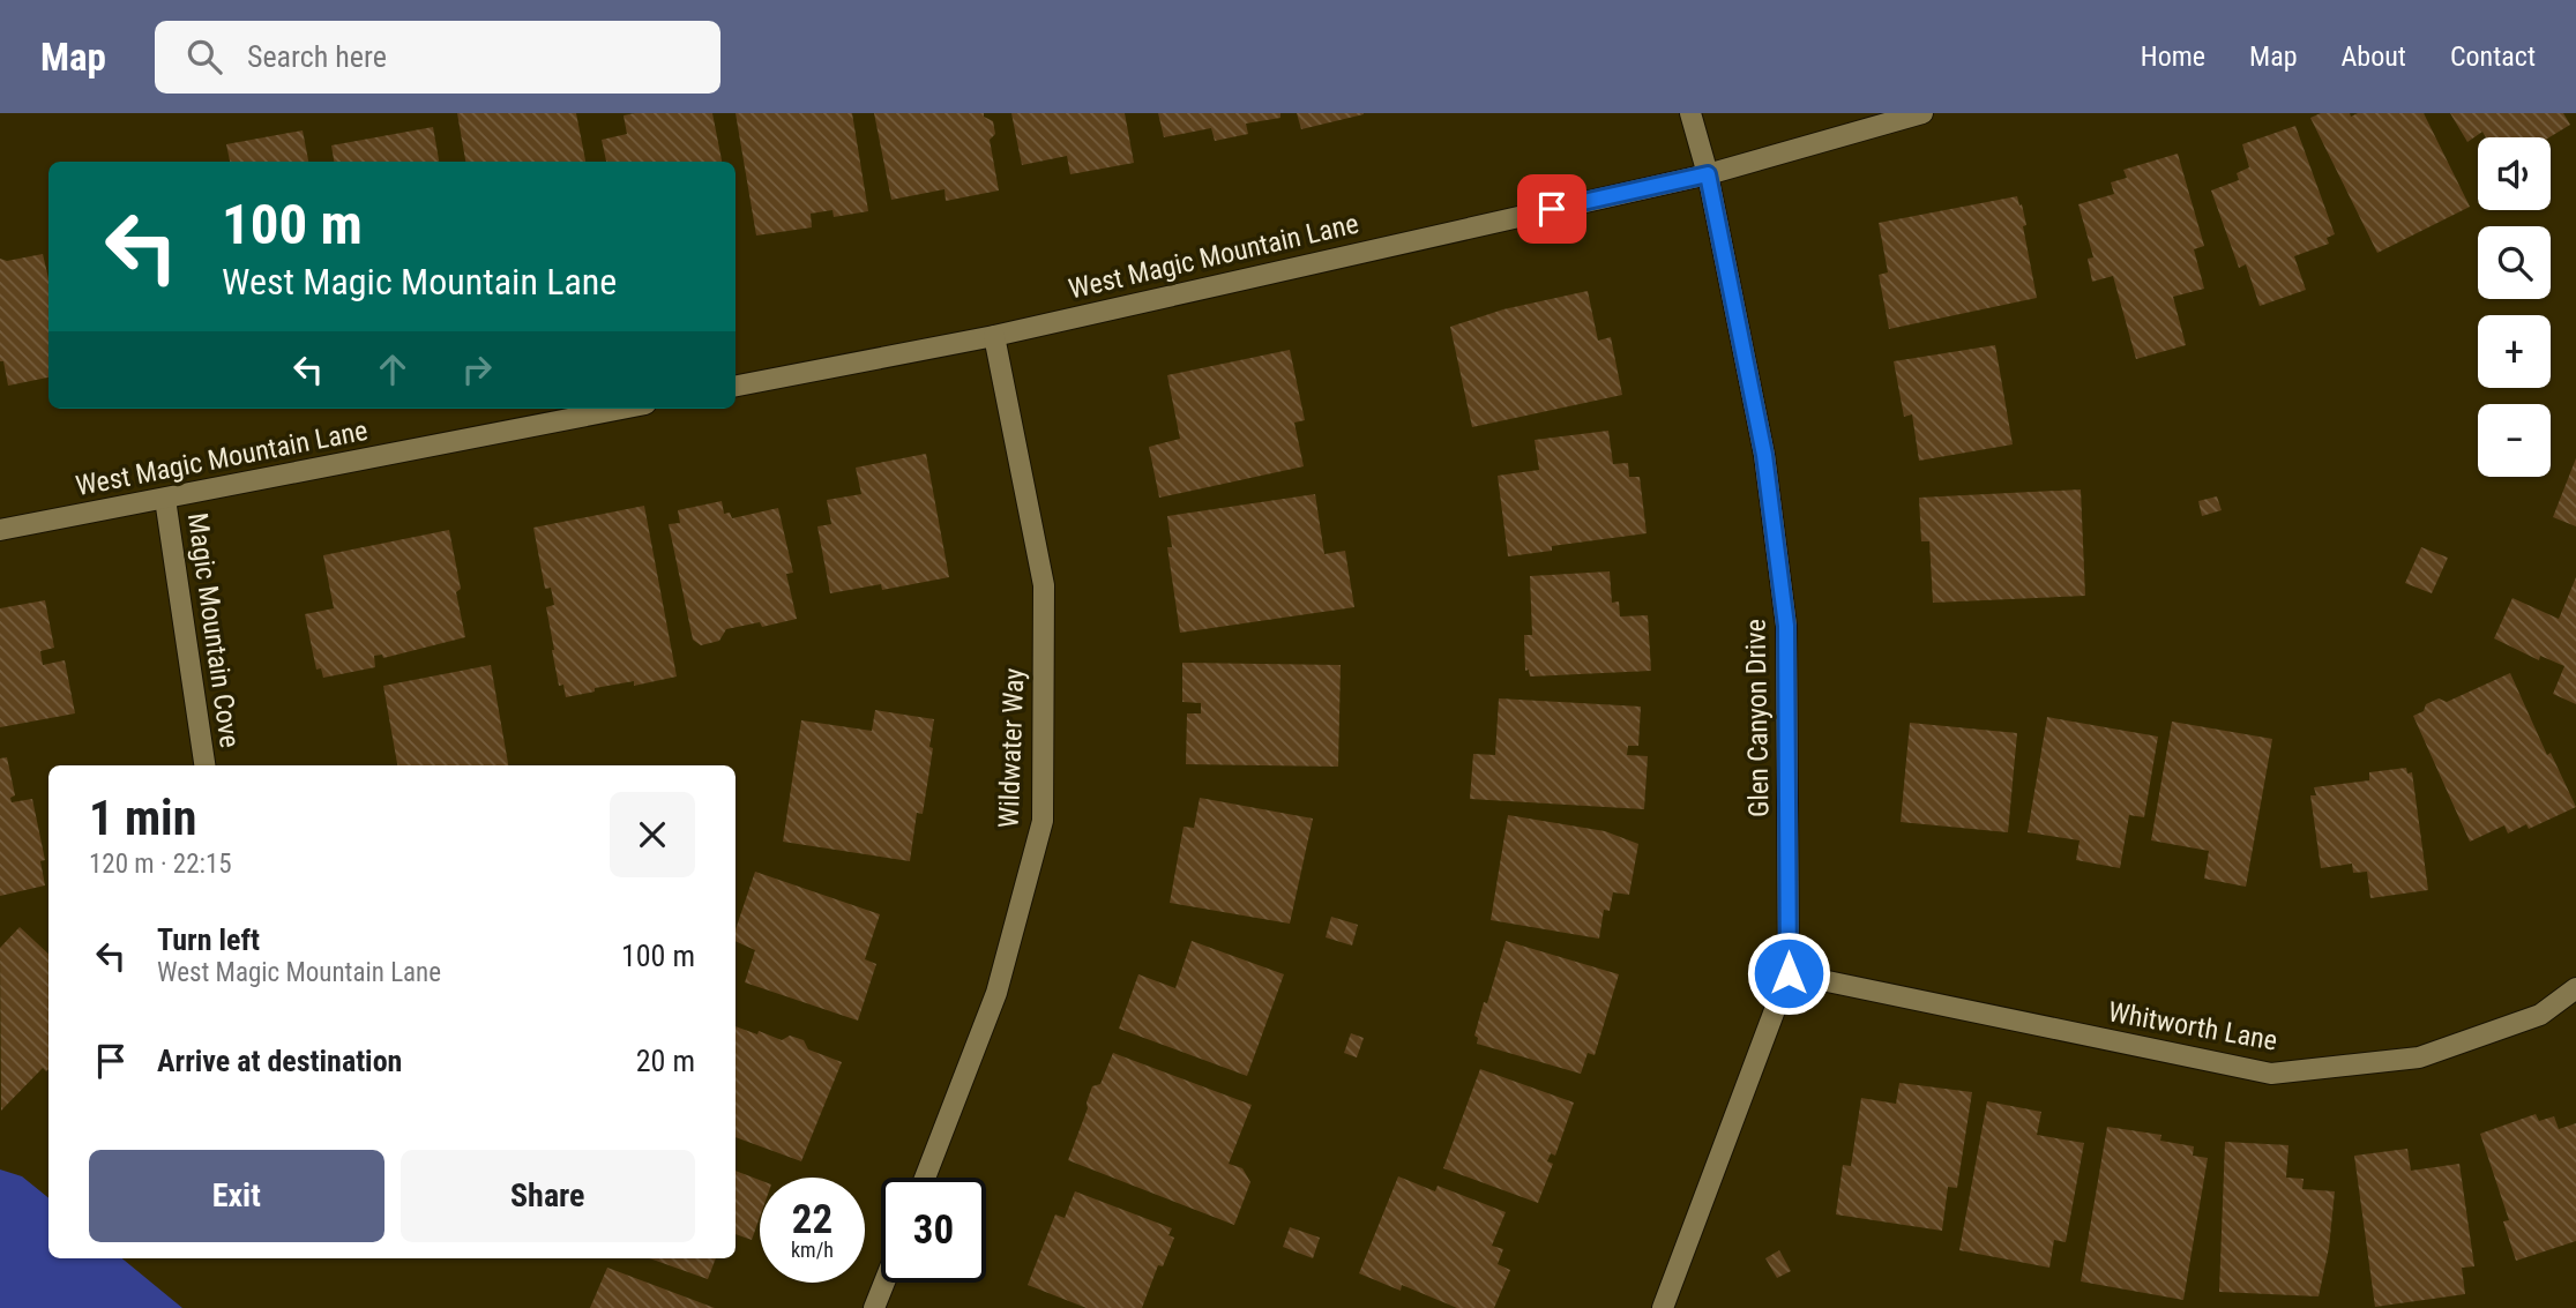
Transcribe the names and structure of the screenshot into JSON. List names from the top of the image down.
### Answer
{
  "streets": {
    "street": [
      "West Magic Mountain Lane",
      "Magic Mountain Cove",
      "Glen Canyon Drive",
      "Wildwater Way",
      "Whitworth Lane"
    ]
  },
  "crossings": [
    ["West Magic Mountain Lane", "Magic Mountain Cove"],
    ["West Magic Mountain Lane", "Glen Canyon Drive"],
    ["West Magic Mountain Lane", "Wildwater Way"],
    ["Glen Canyon Drive", "Whitworth Lane"]
  ],
  "page": {
    "header": "Map",
    "search": "Search here",
    "nav": [
      "Home",
      "Map",
      "About",
      "Contact"
    ],
    "map_buttons": ["+", "−"],
    "turn": ["100 m", "West Magic Mountain Lane"],
    "heading": ["1 min", "120 m · 22:15"],
    "list": [
      {
        "name": "Turn left",
        "note": "West Magic Mountain Lane",
        "value": "100 m"
      },
      {
        "name": "Arrive at destination",
        "value": "20 m"
      }
    ],
    "buttons": ["Exit", "Share"],
    "speed": "22 km/h",
    "limit": "30"
  }
}
